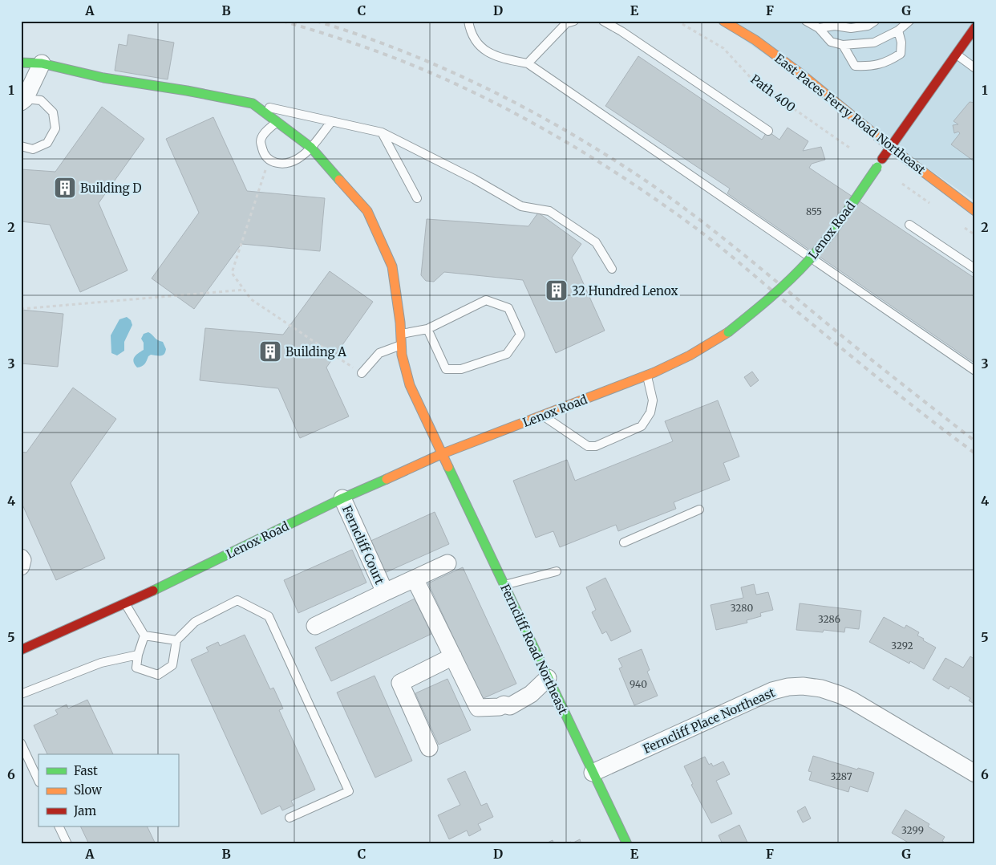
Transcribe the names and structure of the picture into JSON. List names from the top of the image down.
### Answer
{
  "streets": {
    "street": [
      "East Paces Ferry Road Northeast",
      "Lenox Road",
      "Ferncliff Court",
      "Ferncliff Road Northeast",
      "Ferncliff Place Northeast"
    ],
    "path": ["Path 400"]
  },
  "crossings": [
    ["East Paces Ferry Road Northeast", "Lenox Road"],
    ["Lenox Road", "Ferncliff Court"],
    ["Lenox Road", "Ferncliff Road Northeast"],
    ["Ferncliff Road Northeast", "Ferncliff Place Northeast"]
  ],
  "places": {
    "building": ["Building D", "32 Hundred Lenox", "Building A"]
  },
  "house_numbers": [
    "855",
    "3280",
    "3286",
    "3292",
    "940",
    "3287",
    "3299"
  ],
  "legend": ["Fast", "Slow", "Jam"],
  "grid": {
    "columns": [
      "A",
      "B",
      "C",
      "D",
      "E",
      "F",
      "G"
    ],
    "rows": [
      "1",
      "2",
      "3",
      "4",
      "5",
      "6"
    ]
  }
}
